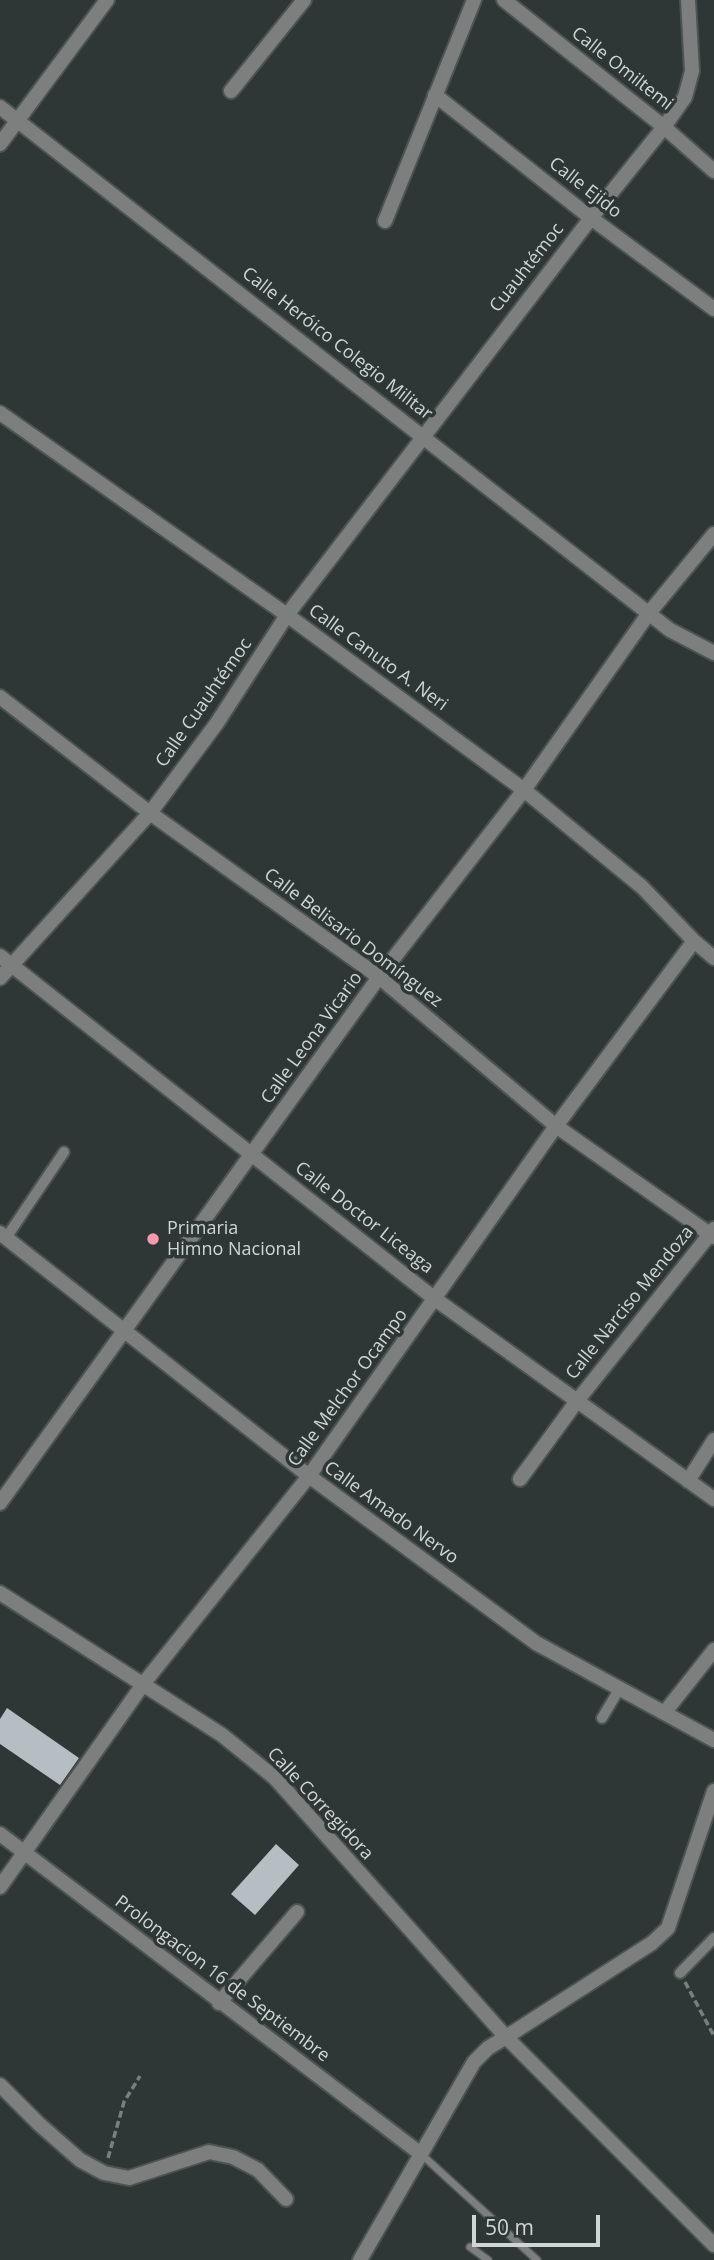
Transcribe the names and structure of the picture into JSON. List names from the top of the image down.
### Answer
{
  "streets": {
    "street": [
      "Calle Omiltemi",
      "Calle Ejido",
      "Cuauhtémoc",
      "Calle Heróico Colegio Militar",
      "Calle Canuto A. Neri",
      "Calle Cuauhtémoc",
      "Calle Belisario Domínguez",
      "Calle Leona Vicario",
      "Calle Doctor Liceaga",
      "Calle Narciso Mendoza",
      "Calle Melchor Ocampo",
      "Calle Amado Nervo",
      "Calle Corregidora",
      "Prolongacion 16 de Septiembre"
    ]
  },
  "crossings": [
    ["Calle Omiltemi", "Cuauhtémoc"],
    ["Calle Ejido", "Cuauhtémoc"],
    ["Cuauhtémoc", "Calle Heróico Colegio Militar"],
    ["Cuauhtémoc", "Calle Cuauhtémoc"],
    ["Calle Heróico Colegio Militar", "Calle Cuauhtémoc"],
    ["Calle Heróico Colegio Militar", "Calle Leona Vicario"],
    ["Calle Canuto A. Neri", "Calle Cuauhtémoc"],
    ["Calle Canuto A. Neri", "Calle Leona Vicario"],
    ["Calle Canuto A. Neri", "Calle Melchor Ocampo"],
    ["Calle Cuauhtémoc", "Calle Belisario Domínguez"],
    ["Calle Cuauhtémoc", "Calle Doctor Liceaga"],
    ["Calle Belisario Domínguez", "Calle Leona Vicario"],
    ["Calle Belisario Domínguez", "Calle Narciso Mendoza"],
    ["Calle Belisario Domínguez", "Calle Melchor Ocampo"],
    ["Calle Leona Vicario", "Calle Doctor Liceaga"],
    ["Calle Leona Vicario", "Calle Amado Nervo"],
    ["Calle Doctor Liceaga", "Calle Narciso Mendoza"],
    ["Calle Doctor Liceaga", "Calle Melchor Ocampo"],
    ["Calle Melchor Ocampo", "Calle Amado Nervo"],
    ["Calle Melchor Ocampo", "Calle Corregidora"],
    ["Calle Melchor Ocampo", "Prolongacion 16 de Septiembre"]
  ],
  "places": ["Primaria Himno Nacional"],
  "scale_bar": "50 m"
}
